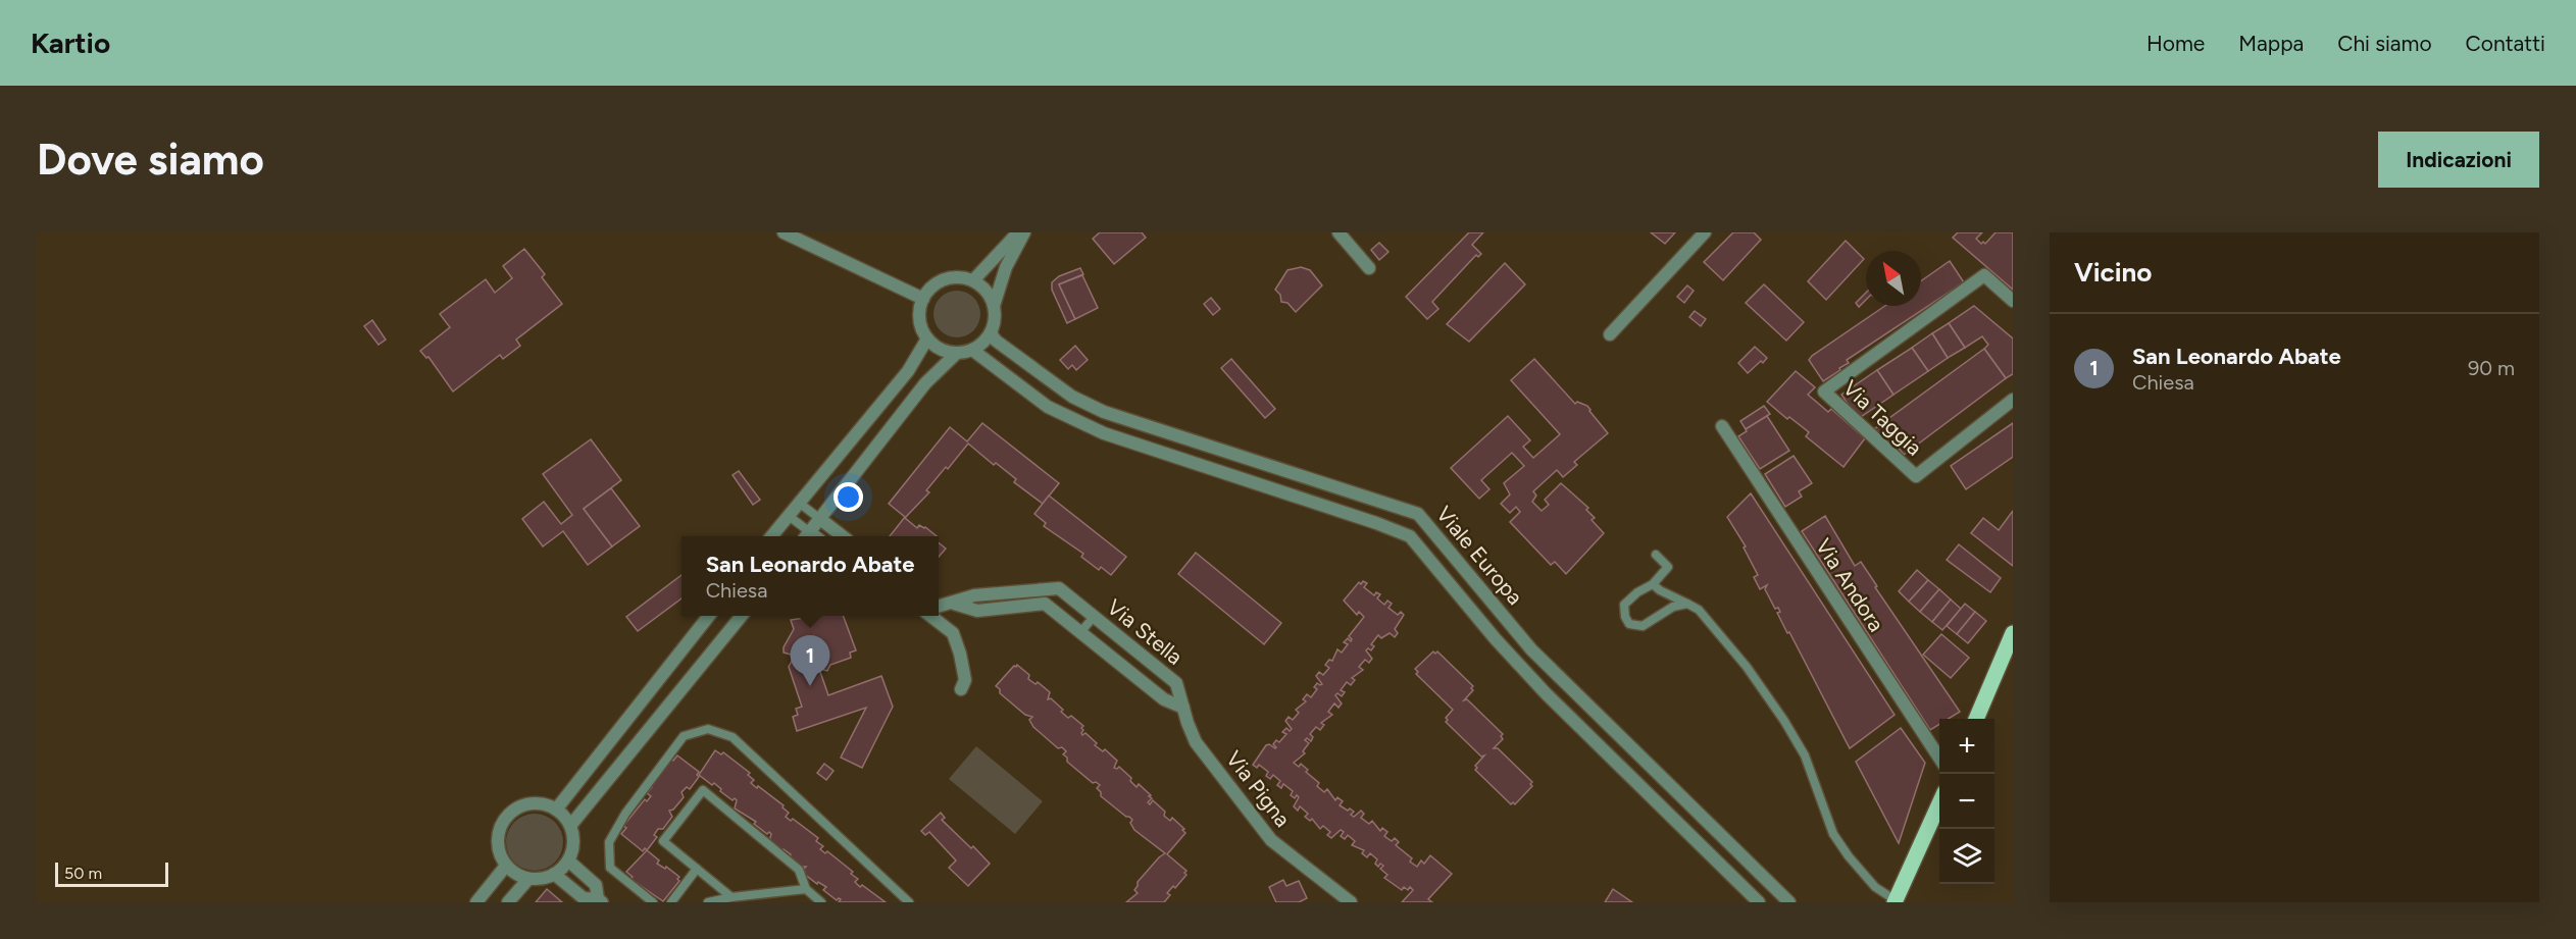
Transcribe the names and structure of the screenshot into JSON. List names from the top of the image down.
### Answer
{
  "streets": {
    "street": [
      "Via Taggia",
      "Viale Europa",
      "Via Andora",
      "Via Stella",
      "Via Pigna"
    ]
  },
  "crossings": [
    ["Via Stella", "Via Pigna"]
  ],
  "scale_bar": "50 m",
  "north": "top left",
  "page": {
    "header": "Kartio",
    "nav": [
      "Home",
      "Mappa",
      "Chi siamo",
      "Contatti"
    ],
    "buttons": "Indicazioni",
    "title": "Dove siamo",
    "heading": "Vicino",
    "list": [
      {
        "mark": "1",
        "name": "San Leonardo Abate",
        "note": "Chiesa",
        "value": "90 m"
      }
    ],
    "popup": ["San Leonardo Abate", "Chiesa"],
    "pins": "1",
    "map_buttons": ["+", "−"],
    "scale": "50 m"
  }
}
